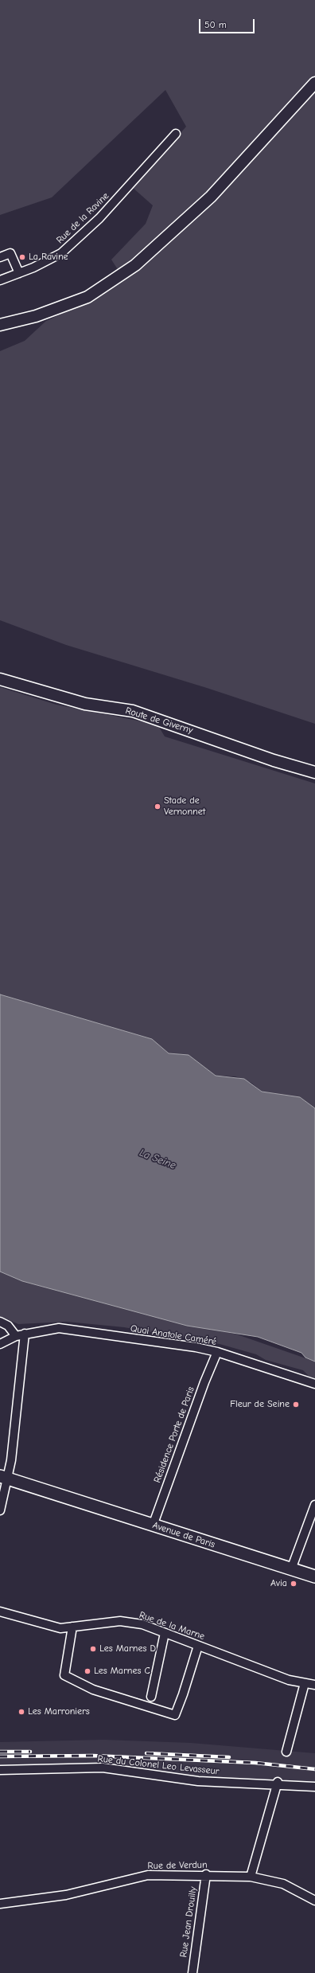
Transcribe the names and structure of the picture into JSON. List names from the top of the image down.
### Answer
{
  "streets": {
    "main road": ["Route de Giverny", "Avenue de Paris"],
    "street": [
      "Rue de la Ravine",
      "Quai Anatole Caméré",
      "Résidence Porte de Paris",
      "Rue de la Marne",
      "Rue du Colonel Leo Levasseur",
      "Rue de Verdun",
      "Rue Jean Drouilly"
    ]
  },
  "crossings": [
    ["Quai Anatole Caméré", "Résidence Porte de Paris"],
    ["Résidence Porte de Paris", "Avenue de Paris"],
    ["Rue de Verdun", "Rue Jean Drouilly"]
  ],
  "water": ["La Seine"],
  "places": [
    "La Ravine",
    "Stade de Vernonnet",
    "Fleur de Seine",
    "Avia",
    "Les Marnes D",
    "Les Marnes C",
    "Les Marroniers"
  ],
  "scale_bar": "50 m"
}
